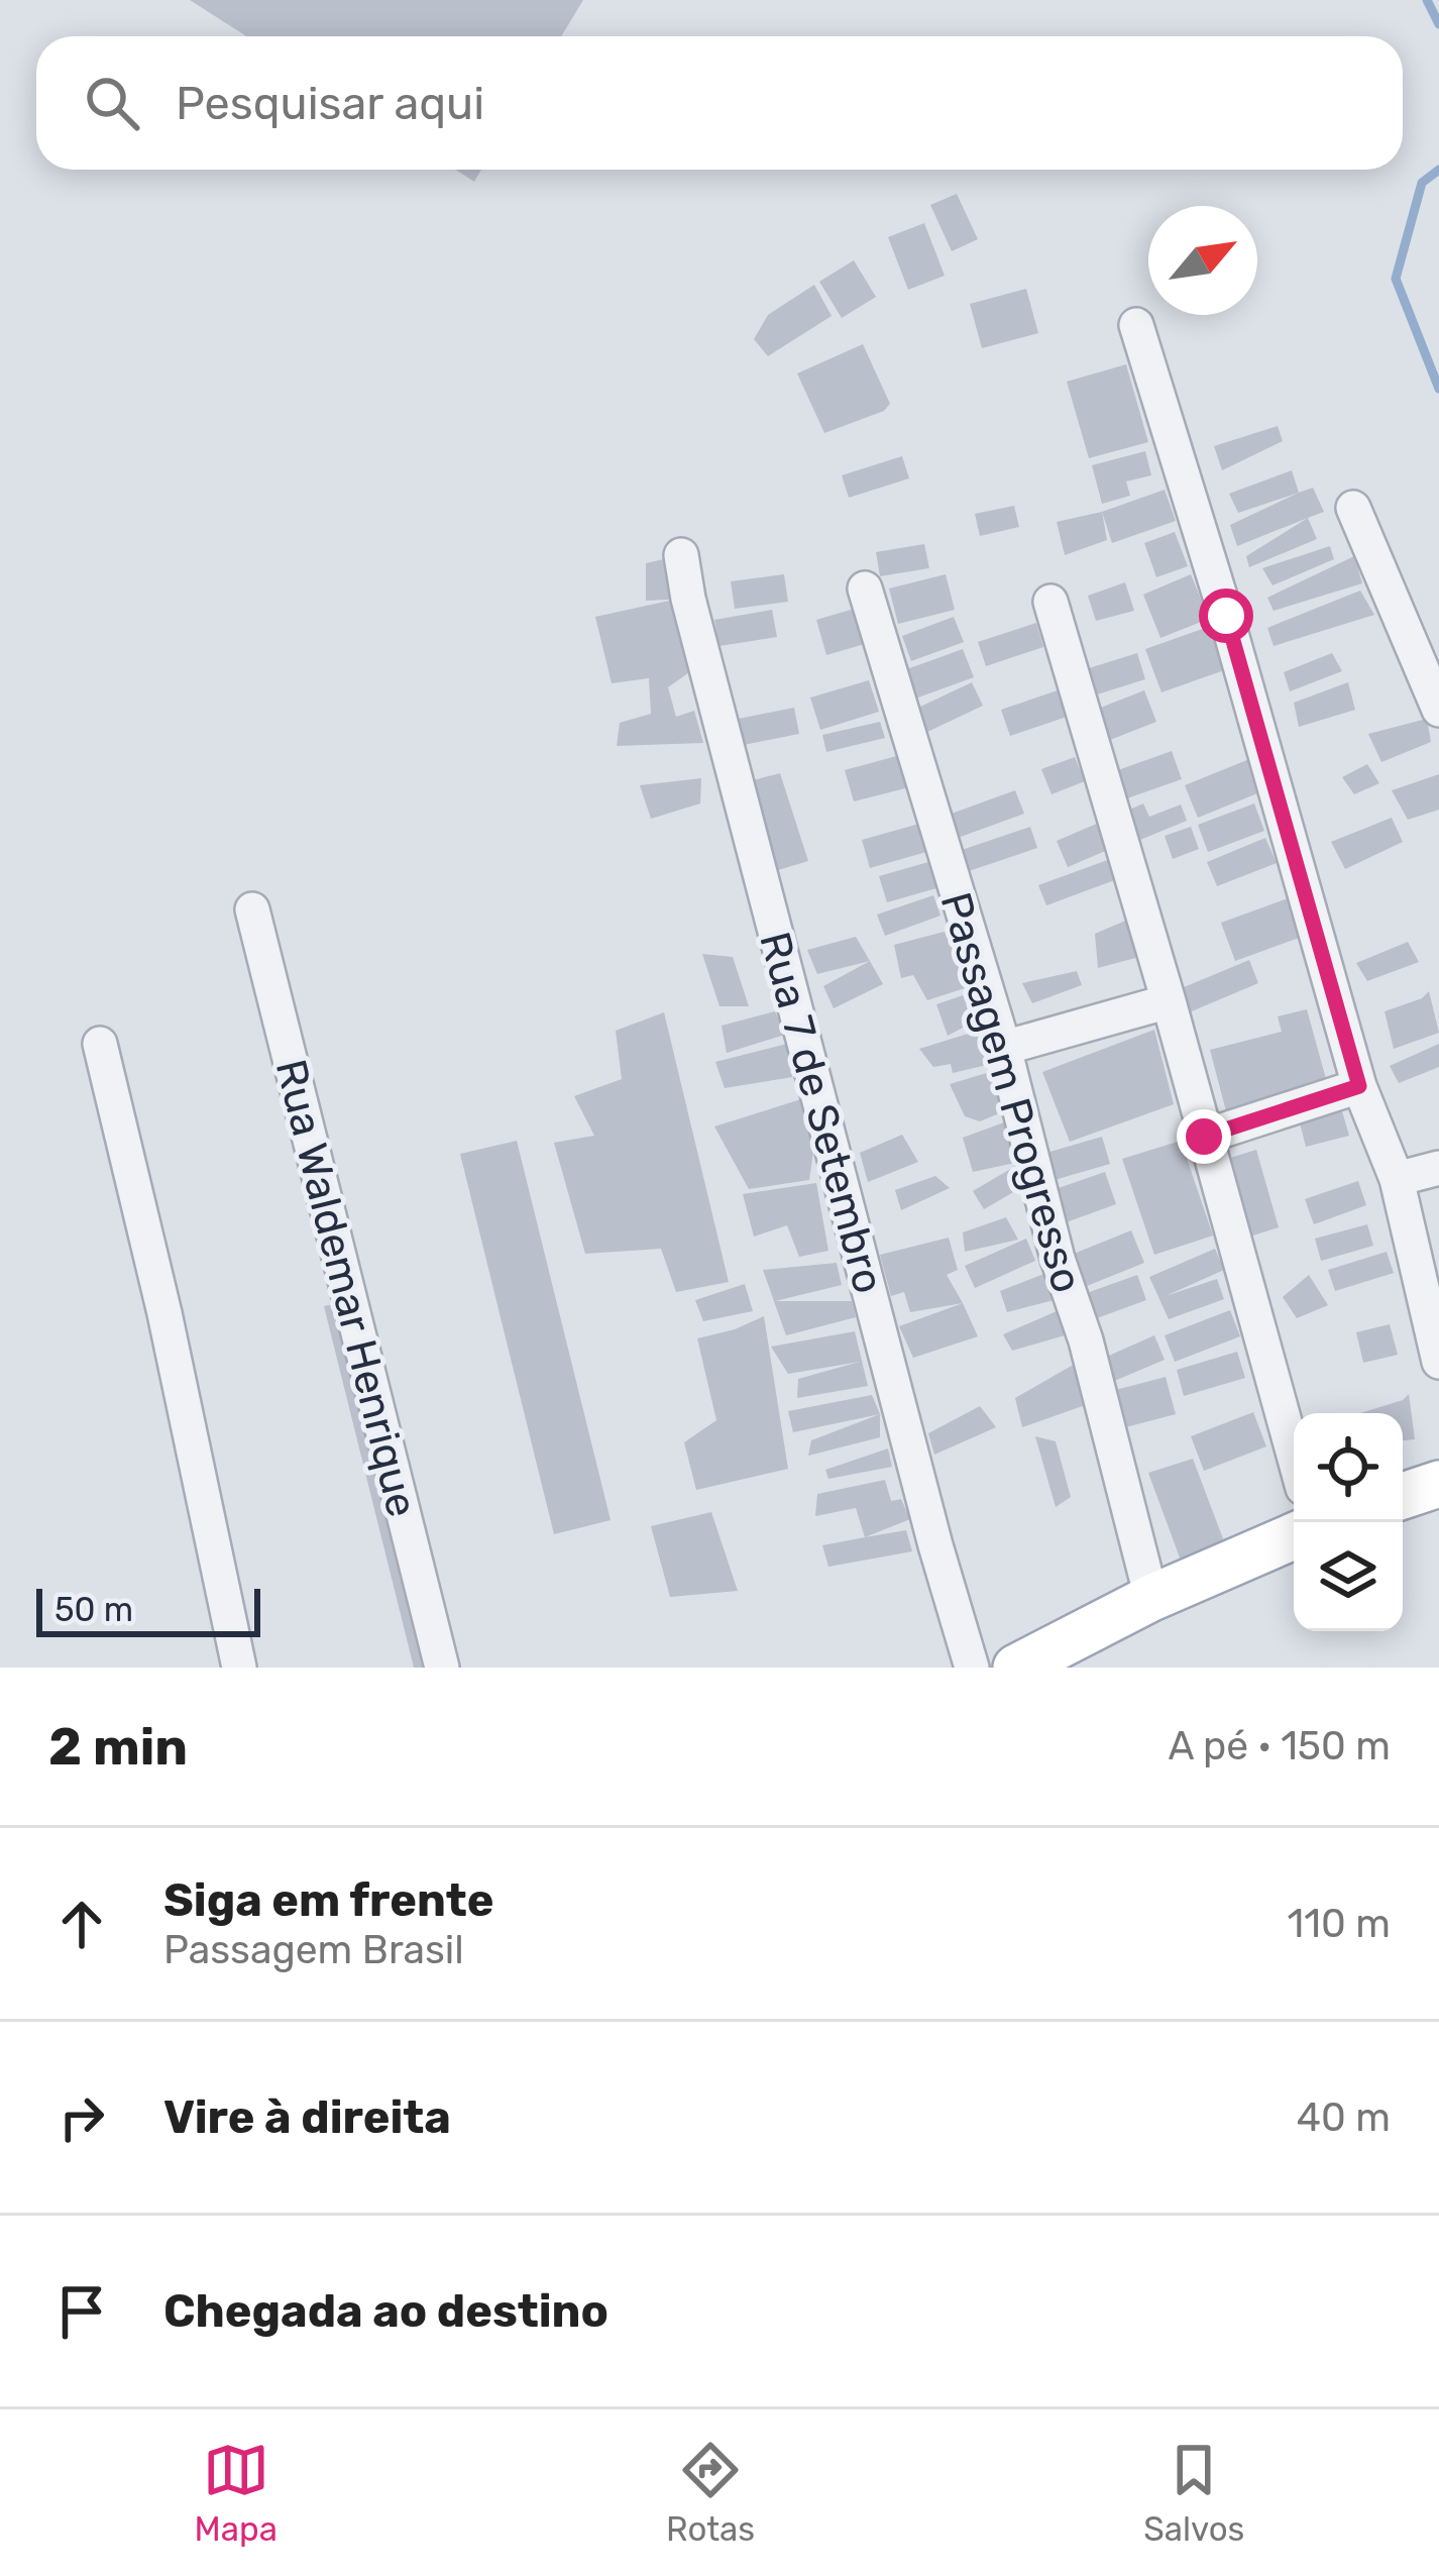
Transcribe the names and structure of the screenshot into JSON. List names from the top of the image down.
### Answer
{
  "streets": {
    "street": ["Passagem Progresso", "Rua 7 de Setembro", "Rua Waldemar Henrique"]
  },
  "scale_bar": "50 m",
  "north": "top right",
  "page": {
    "search": "Pesquisar aqui",
    "scale": "50 m",
    "heading": ["2 min", "A pé · 150 m"],
    "list": [
      ["Siga em frente", "Passagem Brasil", "110 m"],
      ["Vire à direita", "40 m"],
      "Chegada ao destino"
    ],
    "nav": ["Mapa", "Rotas", "Salvos"]
  }
}
